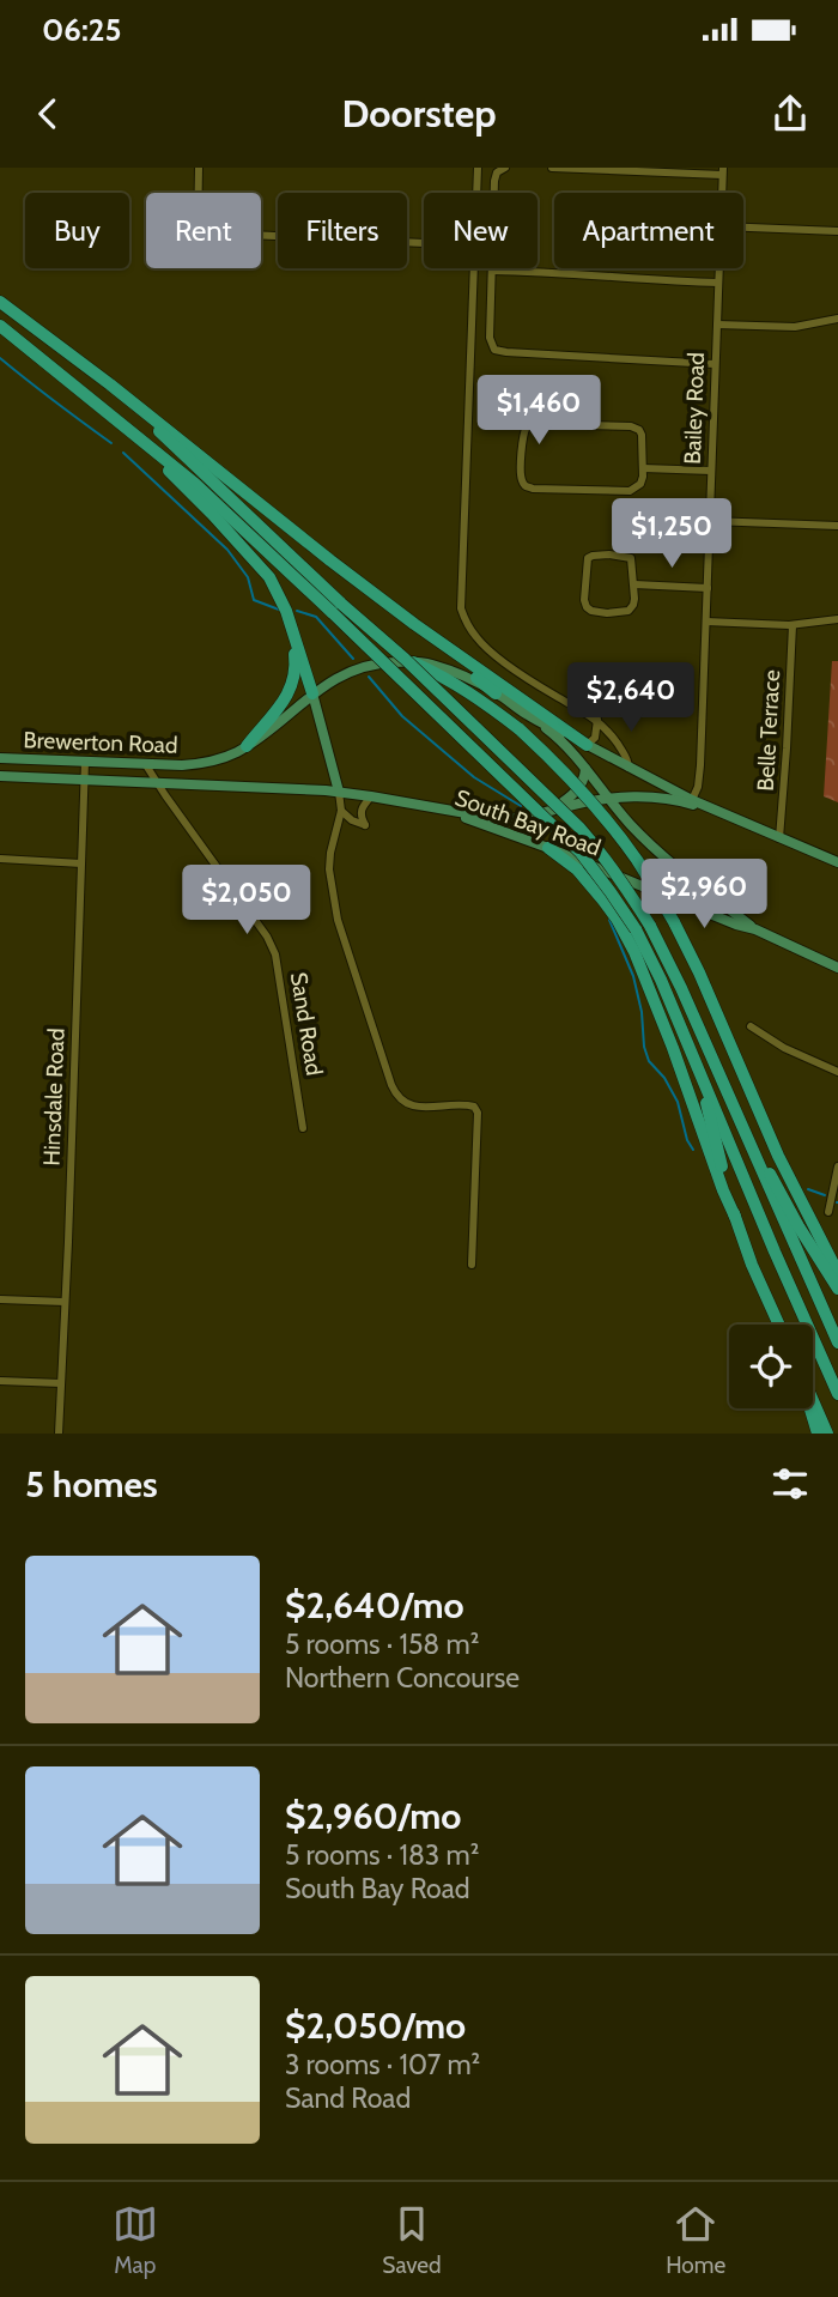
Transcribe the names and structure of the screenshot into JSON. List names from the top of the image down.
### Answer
{
  "streets": {
    "main road": ["Brewerton Road", "South Bay Road"],
    "street": [
      "Bailey Road",
      "Belle Terrace",
      "Sand Road",
      "Hinsdale Road"
    ]
  },
  "crossings": [
    ["Bailey Road", "Brewerton Road"],
    ["Belle Terrace", "Brewerton Road"],
    ["Brewerton Road", "South Bay Road"],
    ["Brewerton Road", "Sand Road"],
    ["Brewerton Road", "Hinsdale Road"]
  ],
  "page": {
    "status": "06:25",
    "header": "Doorstep",
    "chip": [
      "Buy",
      "Rent",
      "Filters",
      "New",
      "Apartment"
    ],
    "price": [
      "$1,460",
      "$1,250",
      "$2,640",
      "$2,960",
      "$2,050"
    ],
    "heading": "5 homes",
    "list": [
      {
        "name": "$2,640/mo",
        "note": "5 rooms · 158 m² · Northern Concourse"
      },
      {
        "name": "$2,960/mo",
        "note": "5 rooms · 183 m² · South Bay Road"
      },
      {
        "name": "$2,050/mo",
        "note": "3 rooms · 107 m² · Sand Road"
      }
    ],
    "tabs": ["Map", "Saved", "Home"]
  }
}
